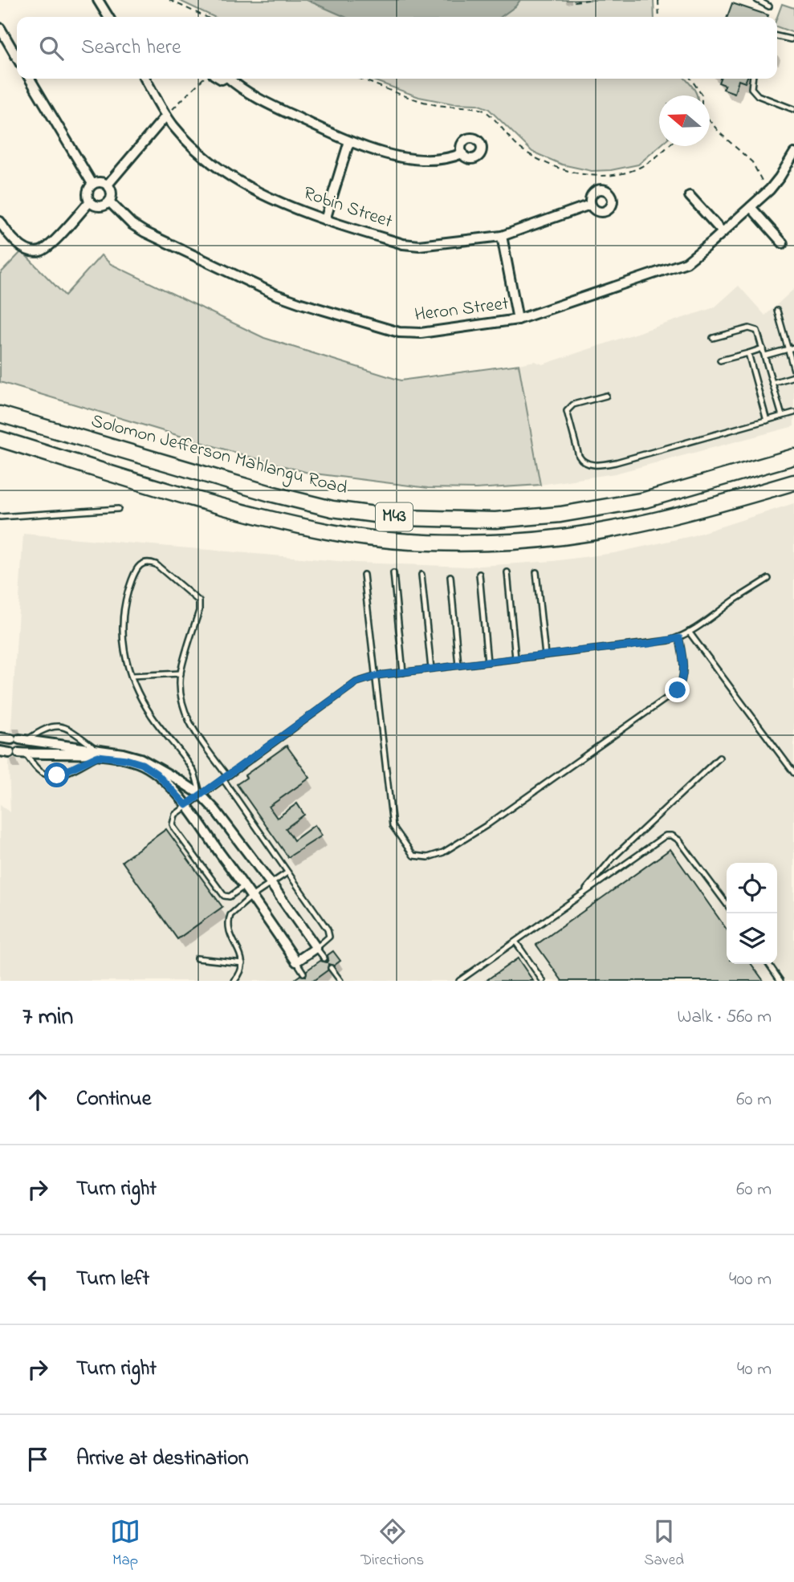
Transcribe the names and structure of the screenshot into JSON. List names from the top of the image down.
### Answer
{
  "streets": {
    "main road": ["Solomon Jefferson Mahlangu Road", "M43"],
    "street": ["Robin Street", "Heron Street"]
  },
  "north": "left",
  "page": {
    "search": "Search here",
    "heading": ["7 min", "Walk · 560 m"],
    "list": [
      ["Continue", "60 m"],
      ["Turn right", "60 m"],
      ["Turn left", "400 m"],
      ["Turn right", "40 m"],
      "Arrive at destination"
    ],
    "nav": ["Map", "Directions", "Saved"]
  }
}
